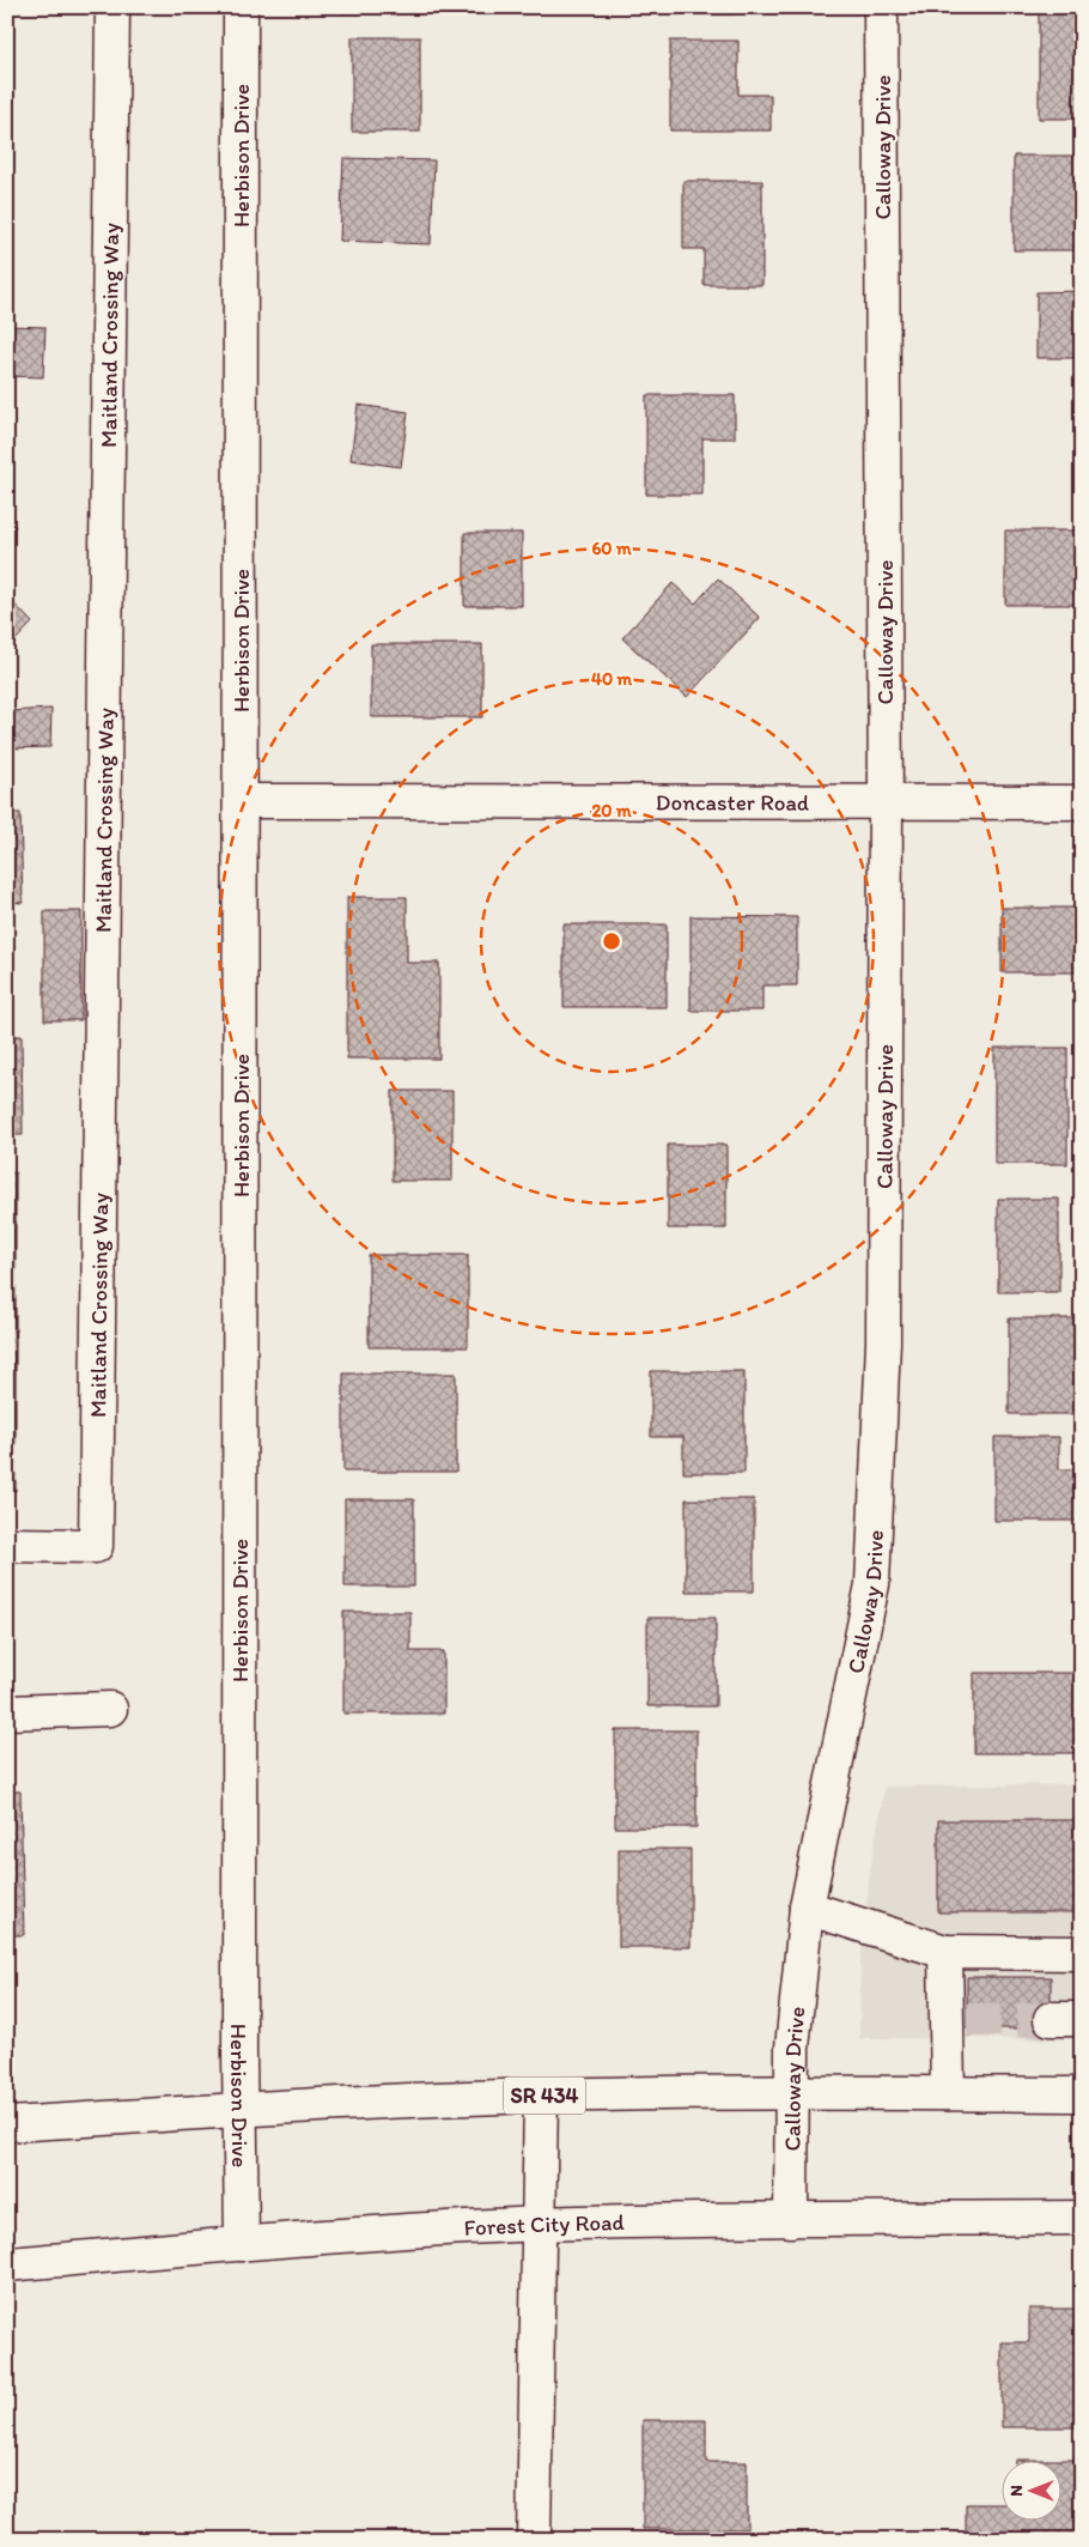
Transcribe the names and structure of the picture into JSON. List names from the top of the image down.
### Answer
{
  "streets": {
    "street": [
      "Calloway Drive",
      "Herbison Drive",
      "Maitland Crossing Way",
      "Doncaster Road",
      "SR 434",
      "Forest City Road"
    ]
  },
  "crossings": [
    ["Calloway Drive", "Doncaster Road"],
    ["Calloway Drive", "SR 434"],
    ["Calloway Drive", "Forest City Road"],
    ["Herbison Drive", "Doncaster Road"],
    ["Herbison Drive", "SR 434"],
    ["Herbison Drive", "Forest City Road"]
  ],
  "north": "left",
  "rings": ["60 m", "40 m", "20 m"]
}
